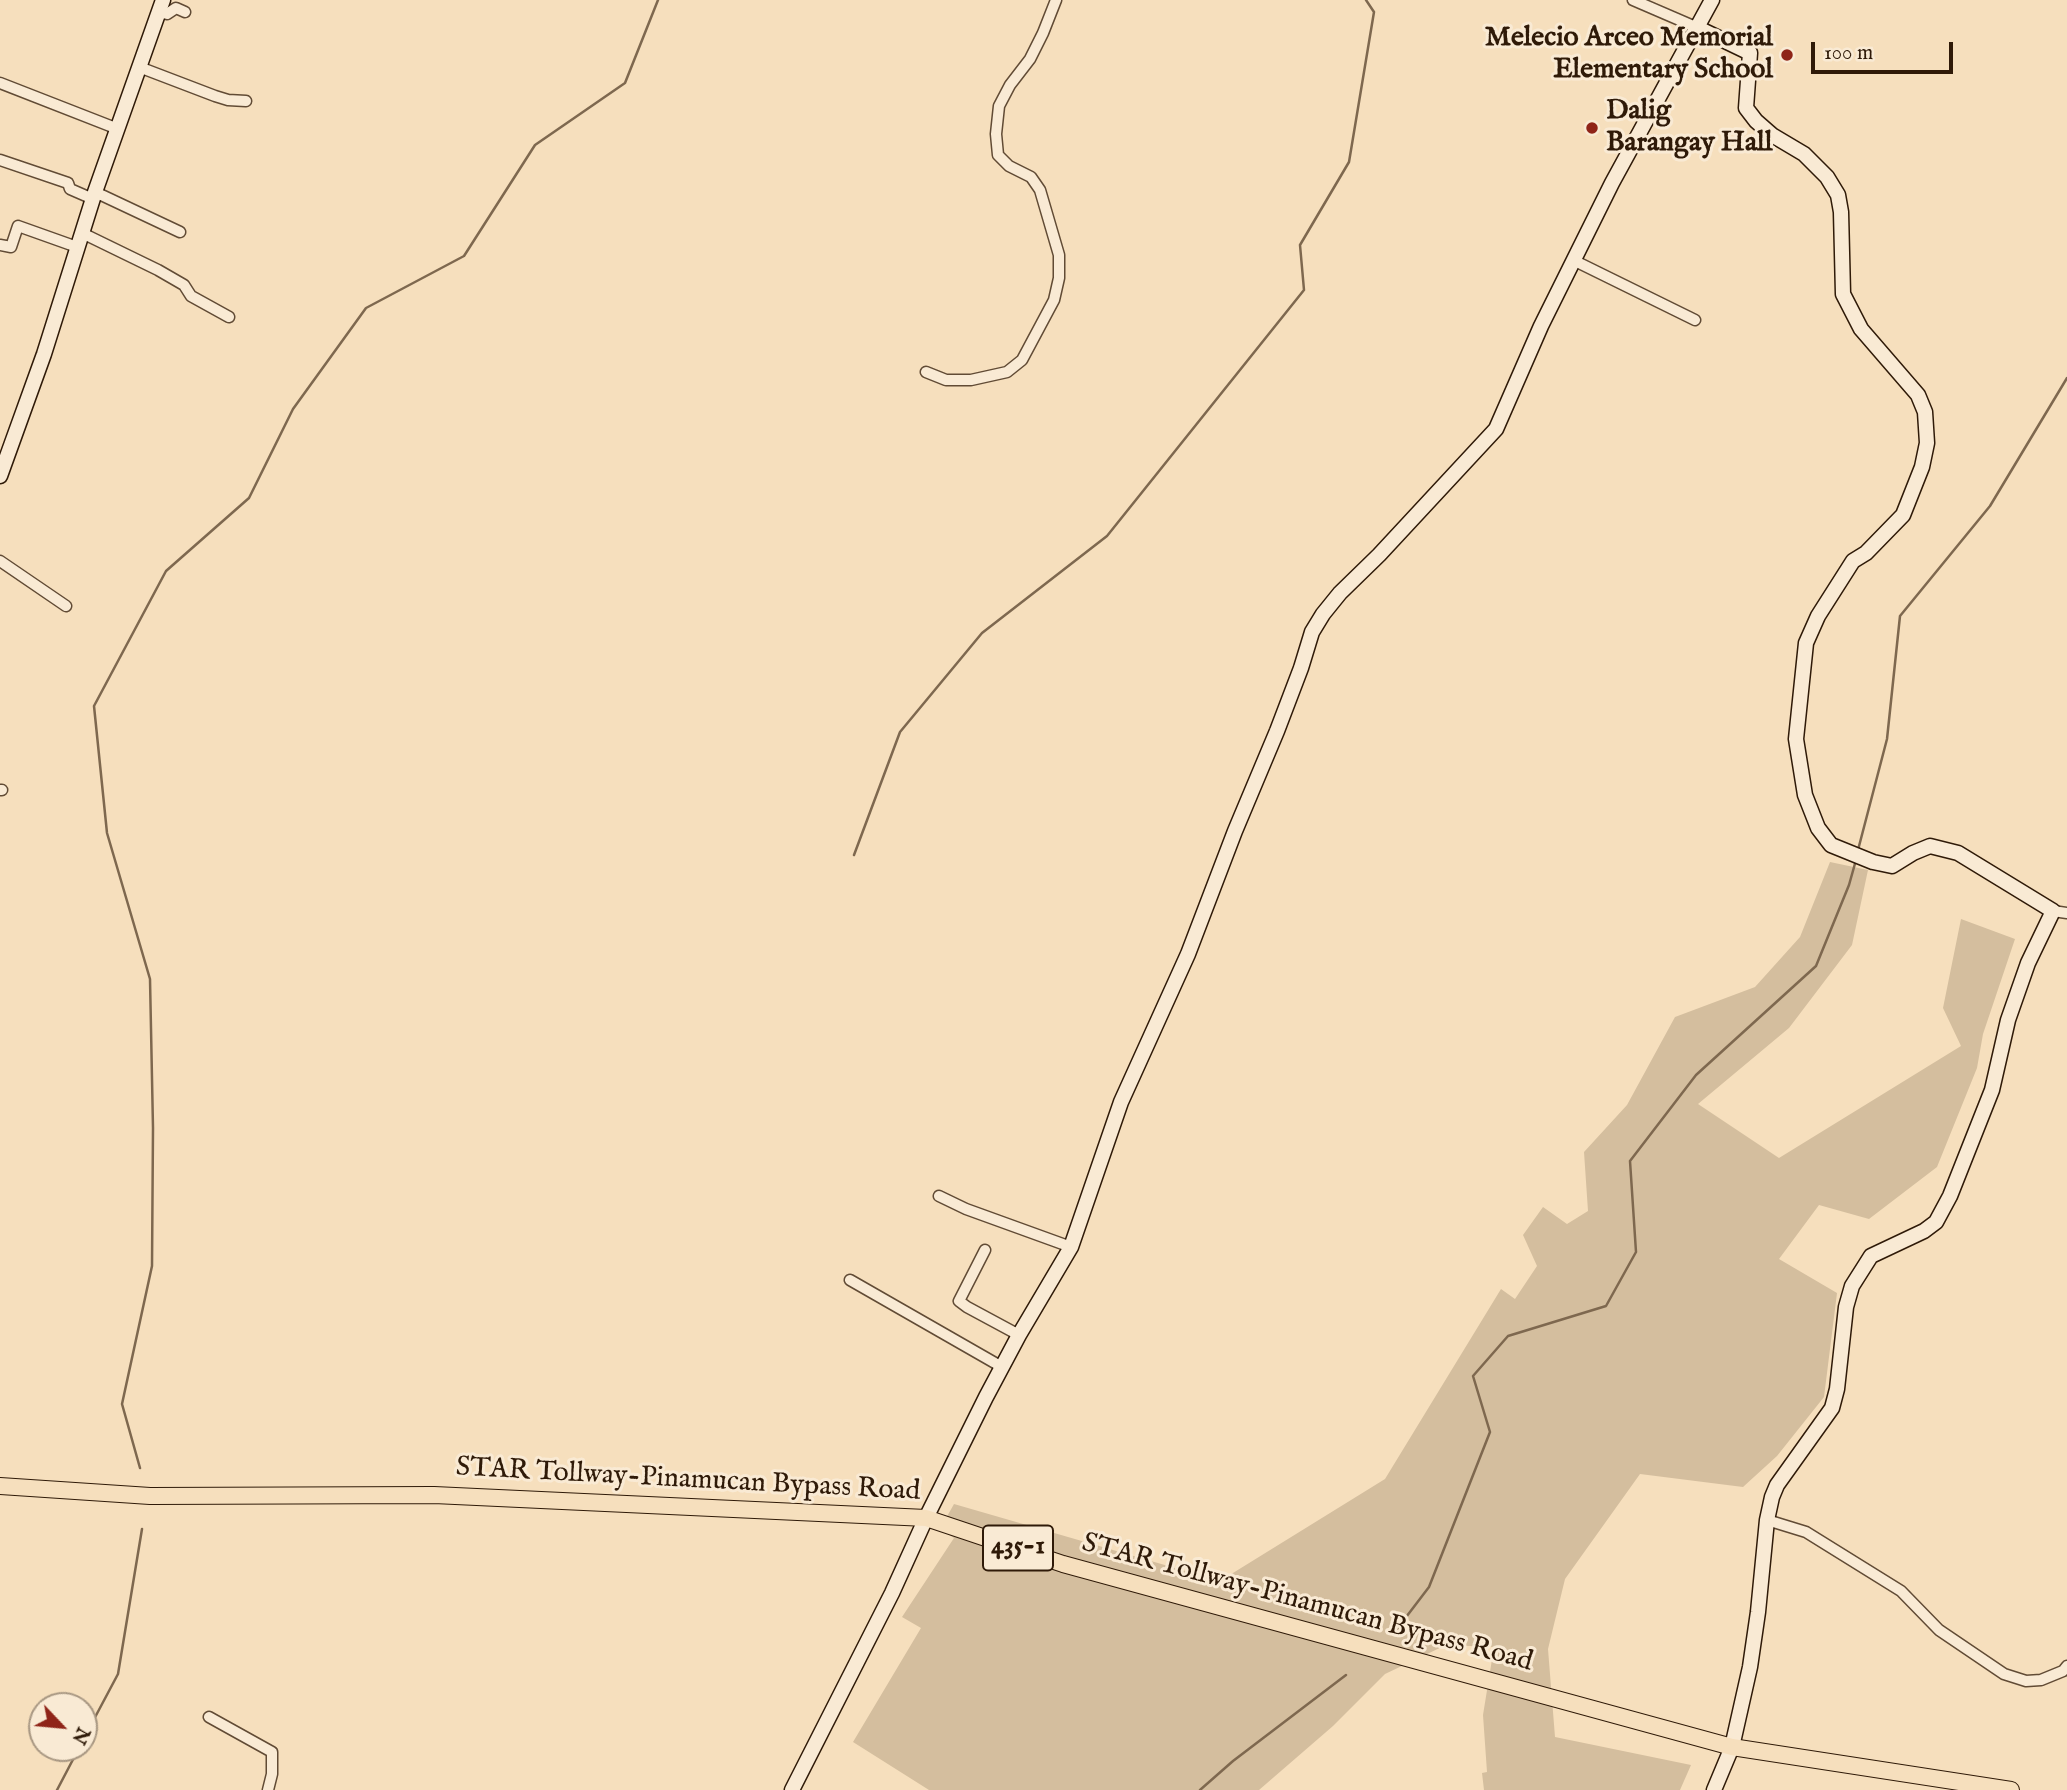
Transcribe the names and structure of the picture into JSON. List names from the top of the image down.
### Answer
{
  "streets": {
    "main road": ["STAR Tollway-Pinamucan Bypass Road", "435-1"]
  },
  "places": ["Melecio Arceo Memorial Elementary School", "Dalig Barangay Hall"],
  "scale_bar": "100 m",
  "north": "bottom right"
}
